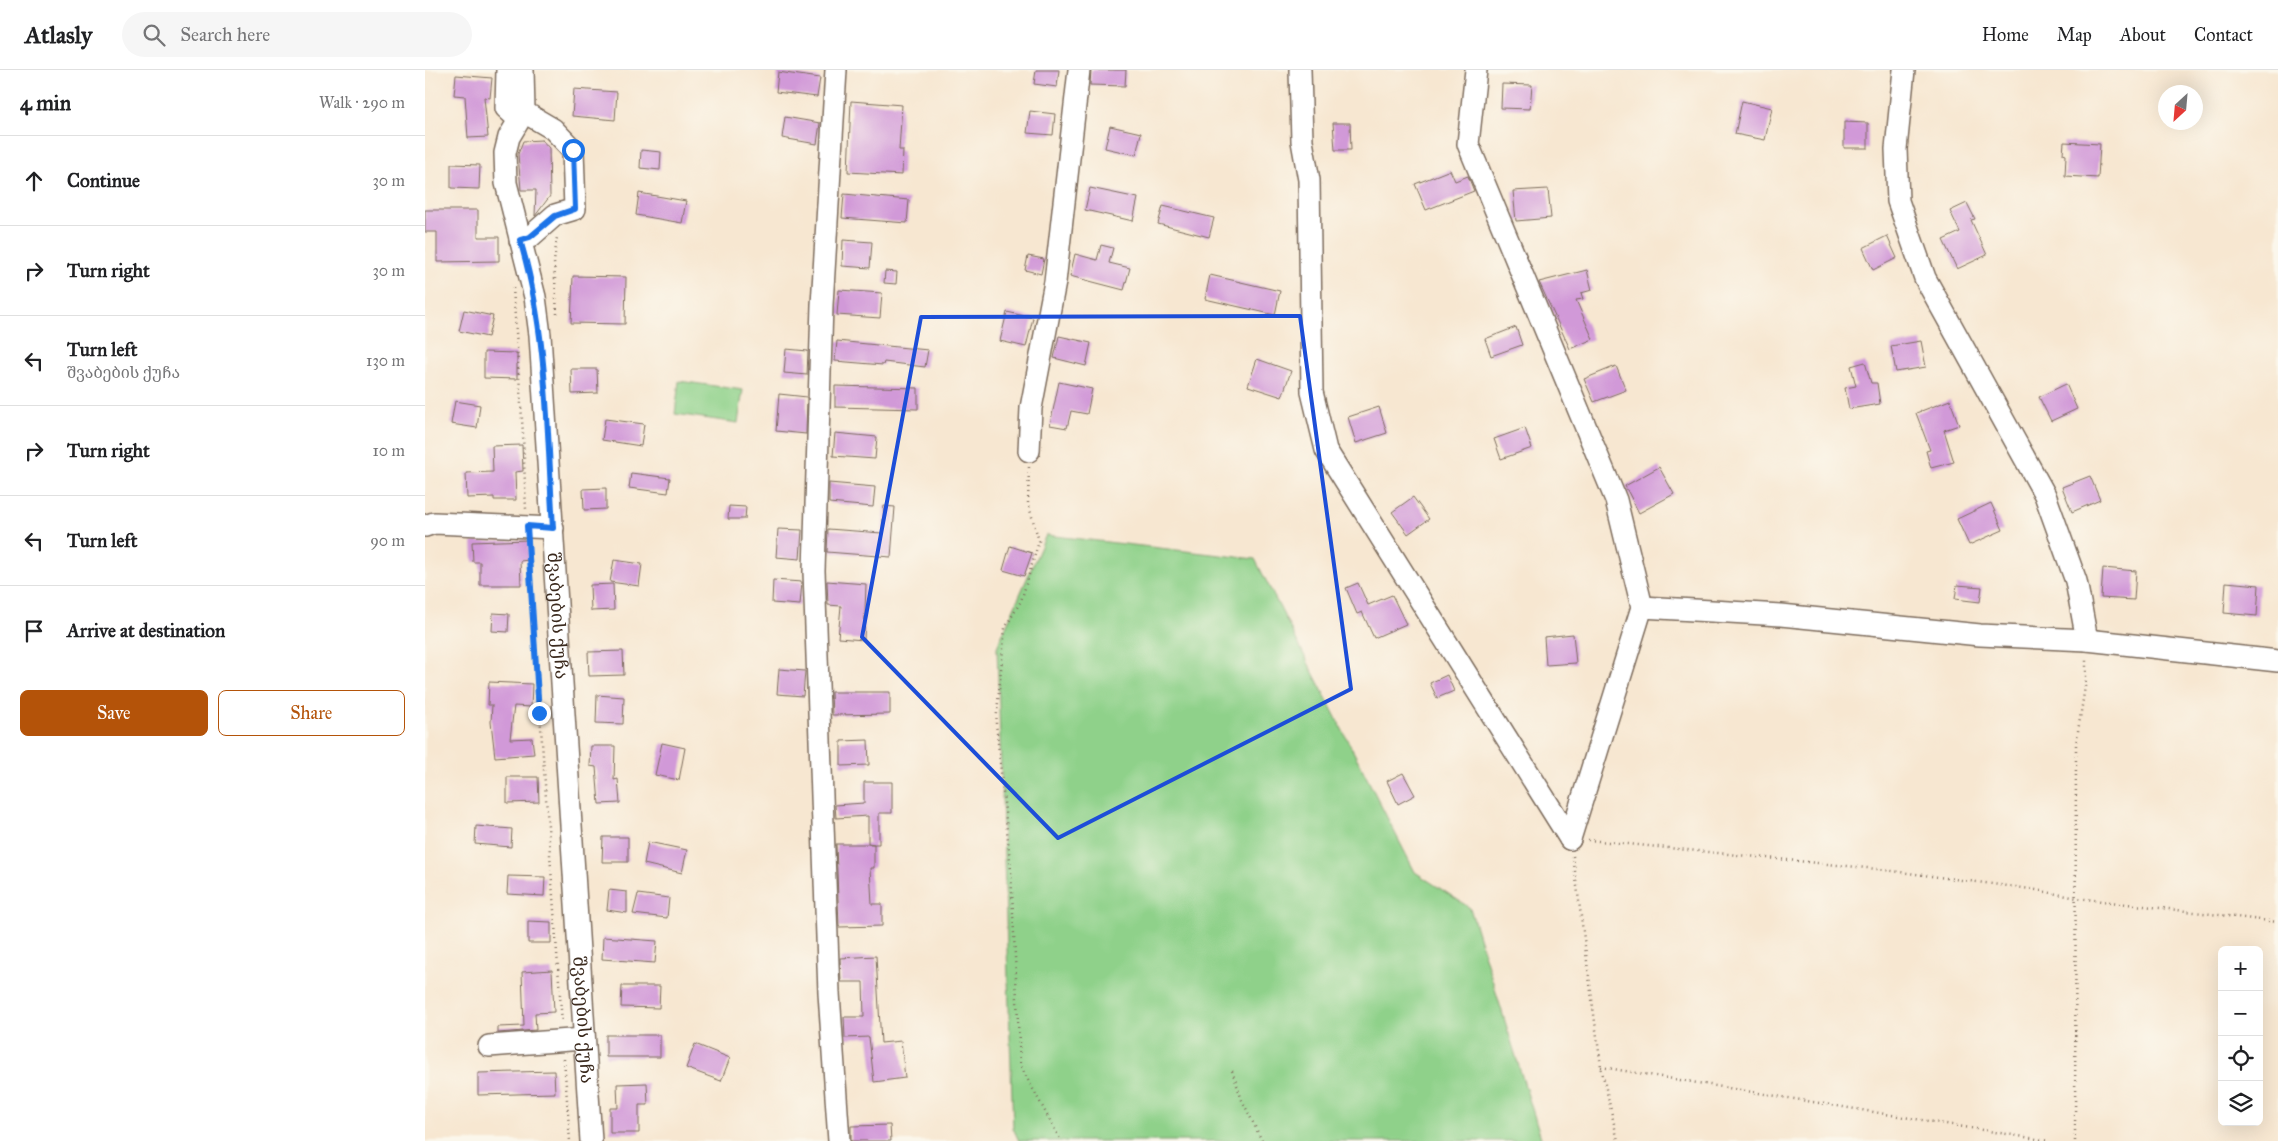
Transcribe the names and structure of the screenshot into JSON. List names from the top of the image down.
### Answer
{
  "streets": {
    "street": ["შვაბების ქუჩა"]
  },
  "north": "bottom left",
  "page": {
    "header": "Atlasly",
    "search": "Search here",
    "nav": [
      "Home",
      "Map",
      "About",
      "Contact"
    ],
    "heading": ["4 min", "Walk · 290 m"],
    "list": [
      ["Continue", "30 m"],
      ["Turn right", "30 m"],
      ["Turn left", "შვაბების ქუჩა", "130 m"],
      ["Turn right", "10 m"],
      ["Turn left", "90 m"],
      "Arrive at destination"
    ],
    "buttons": ["Save", "Share"],
    "map_buttons": ["+", "−"]
  }
}
